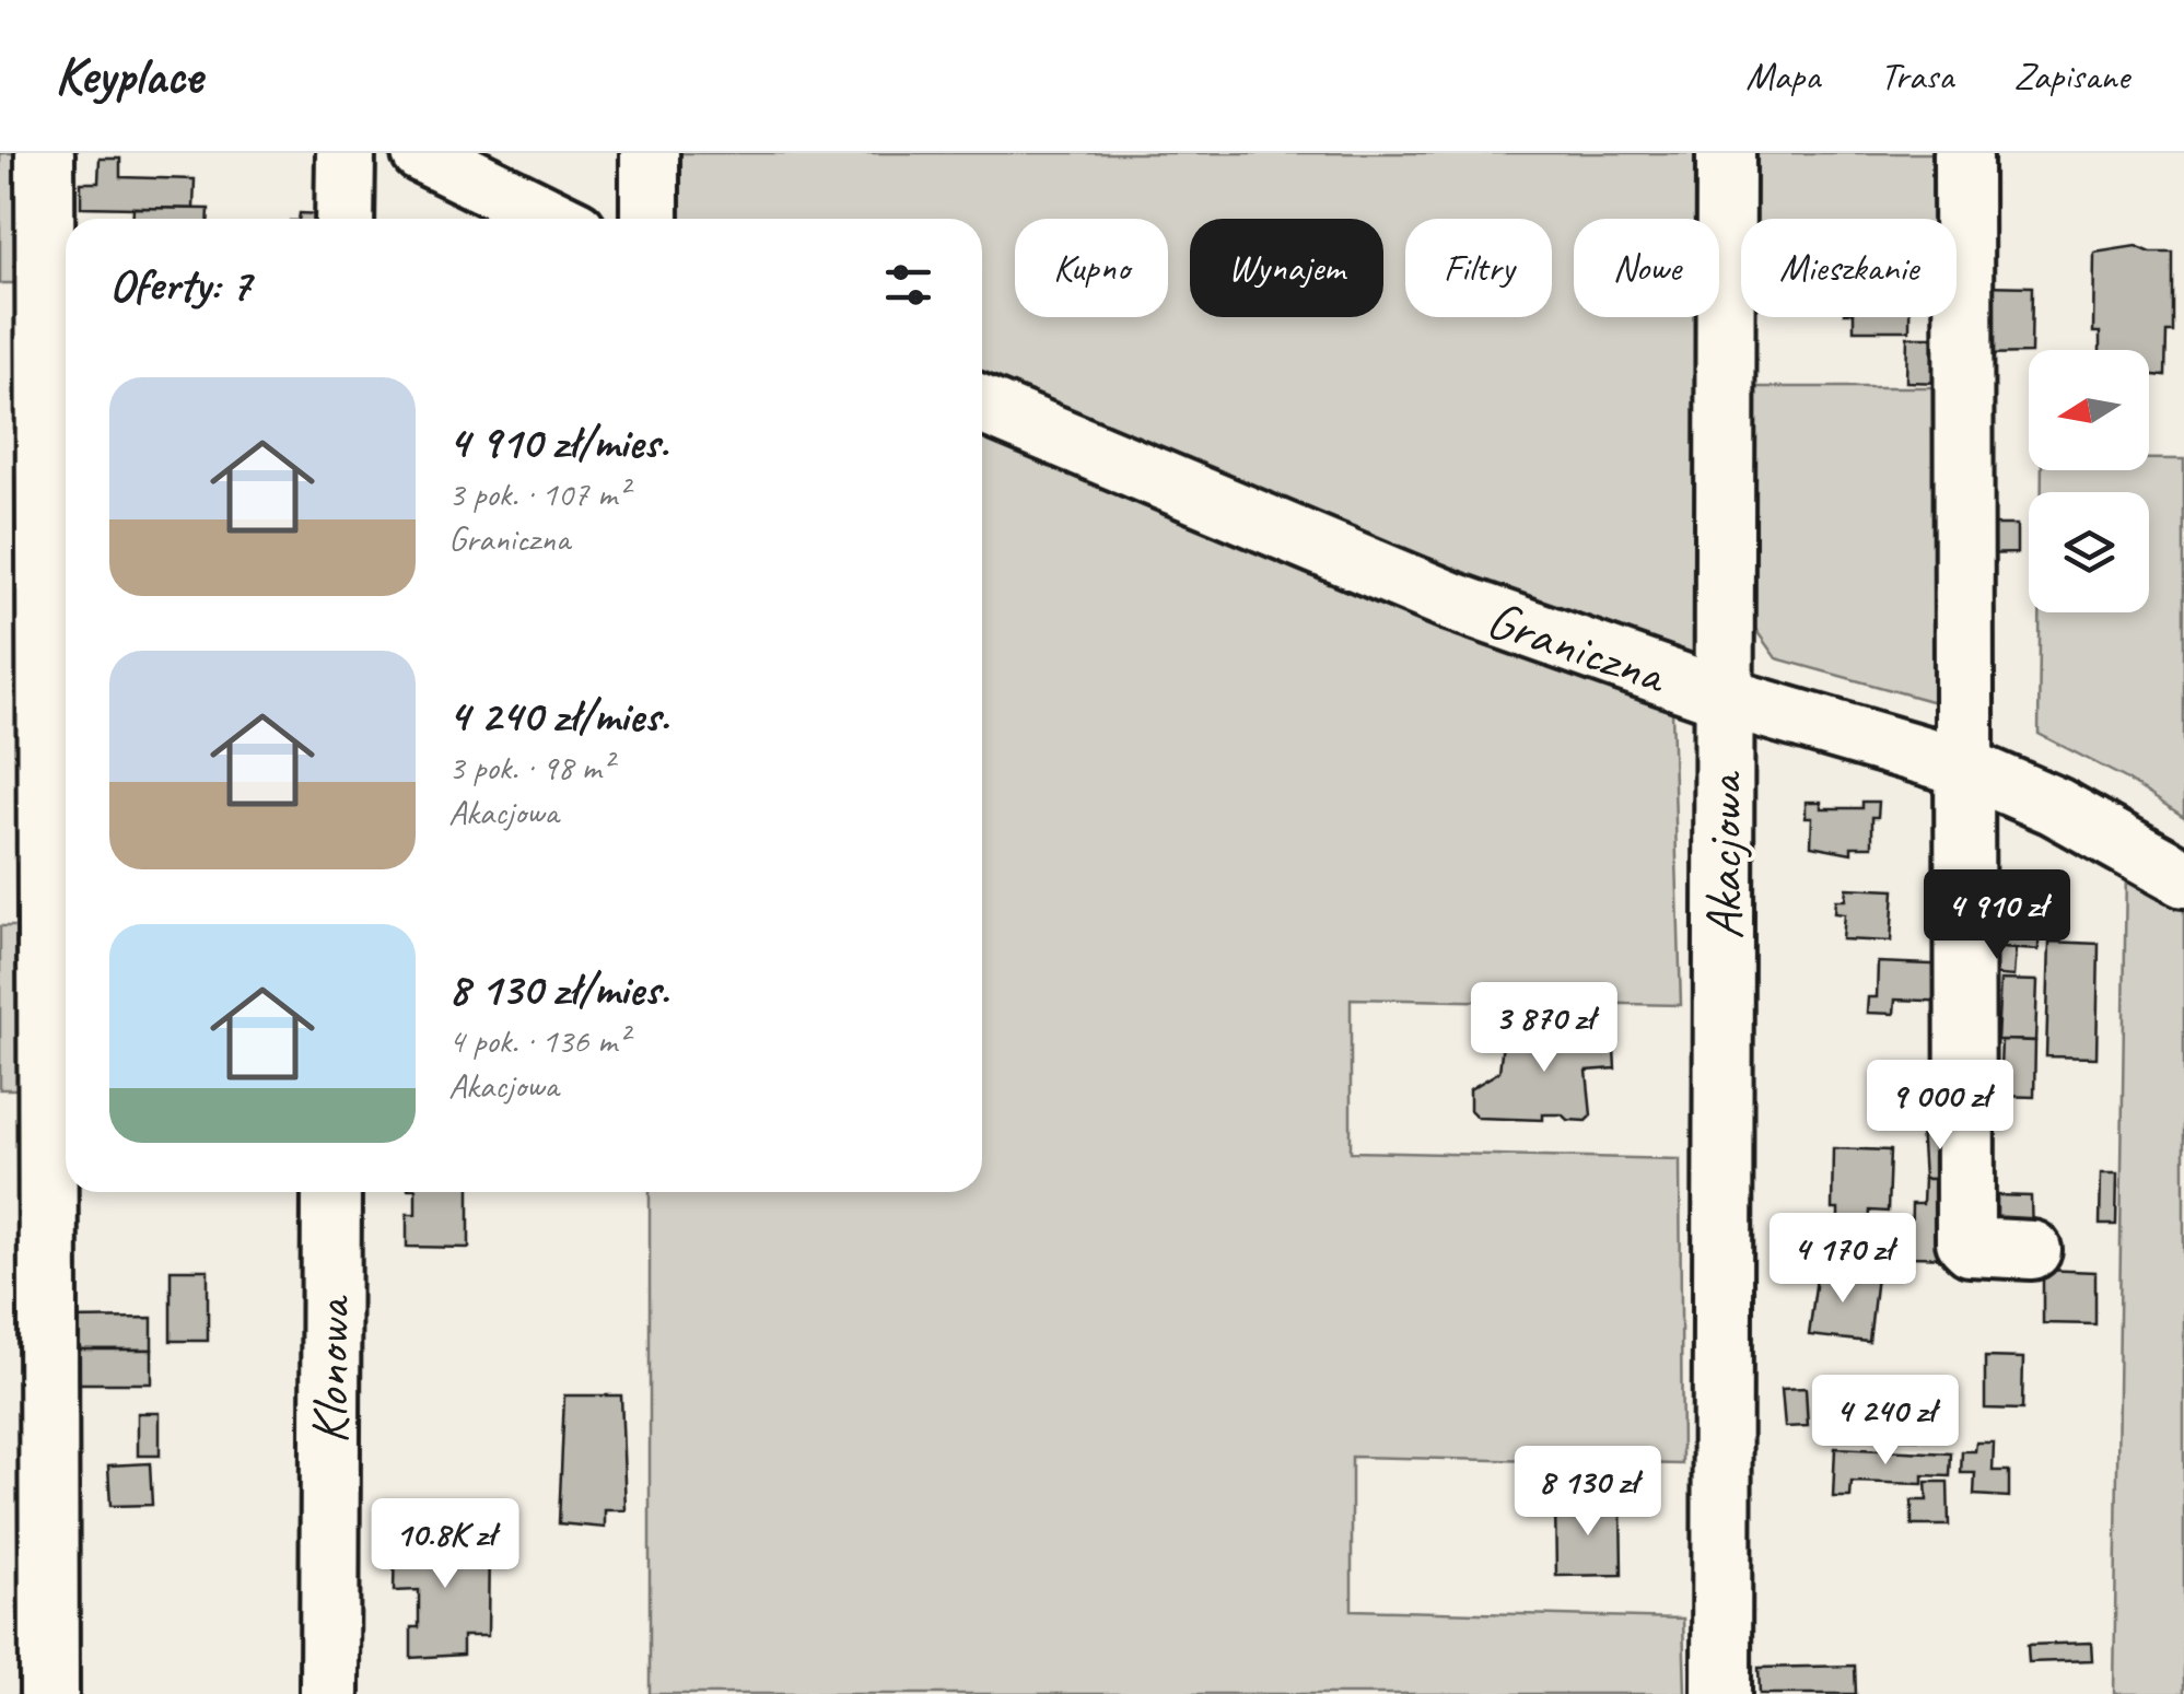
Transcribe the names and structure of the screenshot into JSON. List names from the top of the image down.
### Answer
{
  "streets": {
    "street": ["Graniczna", "Akacjowa", "Klonowa"]
  },
  "crossings": [
    ["Graniczna", "Akacjowa"]
  ],
  "north": "left",
  "page": {
    "header": "Keyplace",
    "nav": ["Mapa", "Trasa", "Zapisane"],
    "chip": [
      "Kupno",
      "Wynajem",
      "Filtry",
      "Nowe",
      "Mieszkanie"
    ],
    "heading": "Oferty: 7",
    "list": [
      {
        "name": "4 910 zł/mies.",
        "note": "3 pok. · 107 m² · Graniczna"
      },
      {
        "name": "4 240 zł/mies.",
        "note": "3 pok. · 98 m² · Akacjowa"
      },
      {
        "name": "8 130 zł/mies.",
        "note": "4 pok. · 136 m² · Akacjowa"
      }
    ],
    "price": [
      "4 910 zł",
      "3 870 zł",
      "9 000 zł",
      "4 170 zł",
      "4 240 zł",
      "8 130 zł",
      "10.8K zł"
    ]
  }
}
